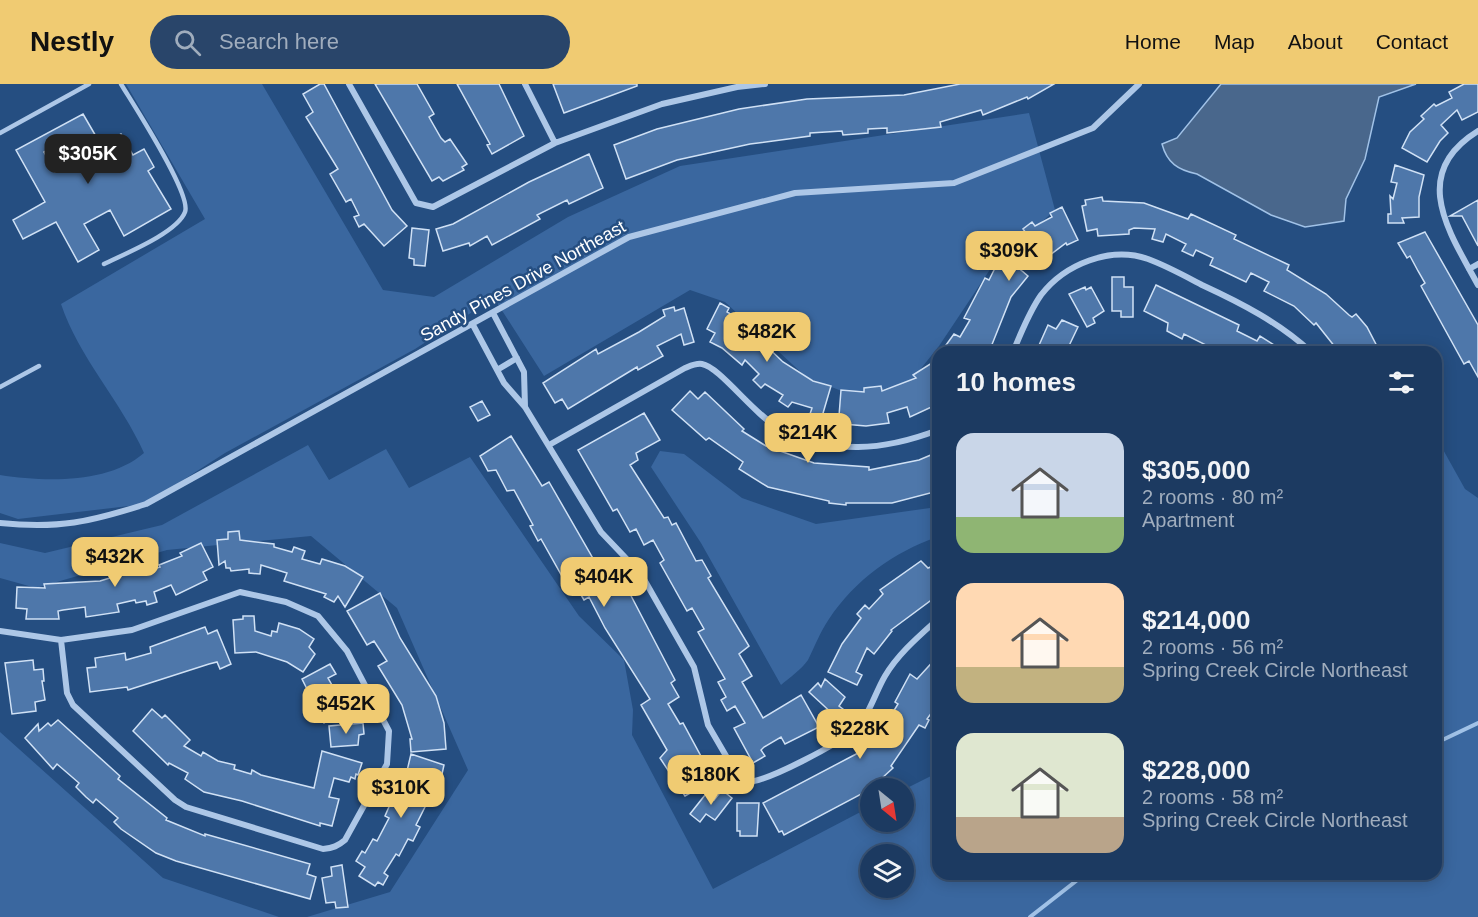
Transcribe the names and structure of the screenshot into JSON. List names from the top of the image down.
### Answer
{
  "streets": {
    "street": ["Sandy Pines Drive Northeast"]
  },
  "north": "bottom right",
  "page": {
    "header": "Nestly",
    "search": "Search here",
    "nav": [
      "Home",
      "Map",
      "About",
      "Contact"
    ],
    "price": [
      "$305K",
      "$309K",
      "$482K",
      "$214K",
      "$432K",
      "$404K",
      "$452K",
      "$228K",
      "$180K",
      "$310K"
    ],
    "heading": "10 homes",
    "list": [
      {
        "name": "$305,000",
        "note": "2 rooms · 80 m² · Apartment"
      },
      {
        "name": "$214,000",
        "note": "2 rooms · 56 m² · Spring Creek Circle Northeast"
      },
      {
        "name": "$228,000",
        "note": "2 rooms · 58 m² · Spring Creek Circle Northeast"
      }
    ]
  }
}
